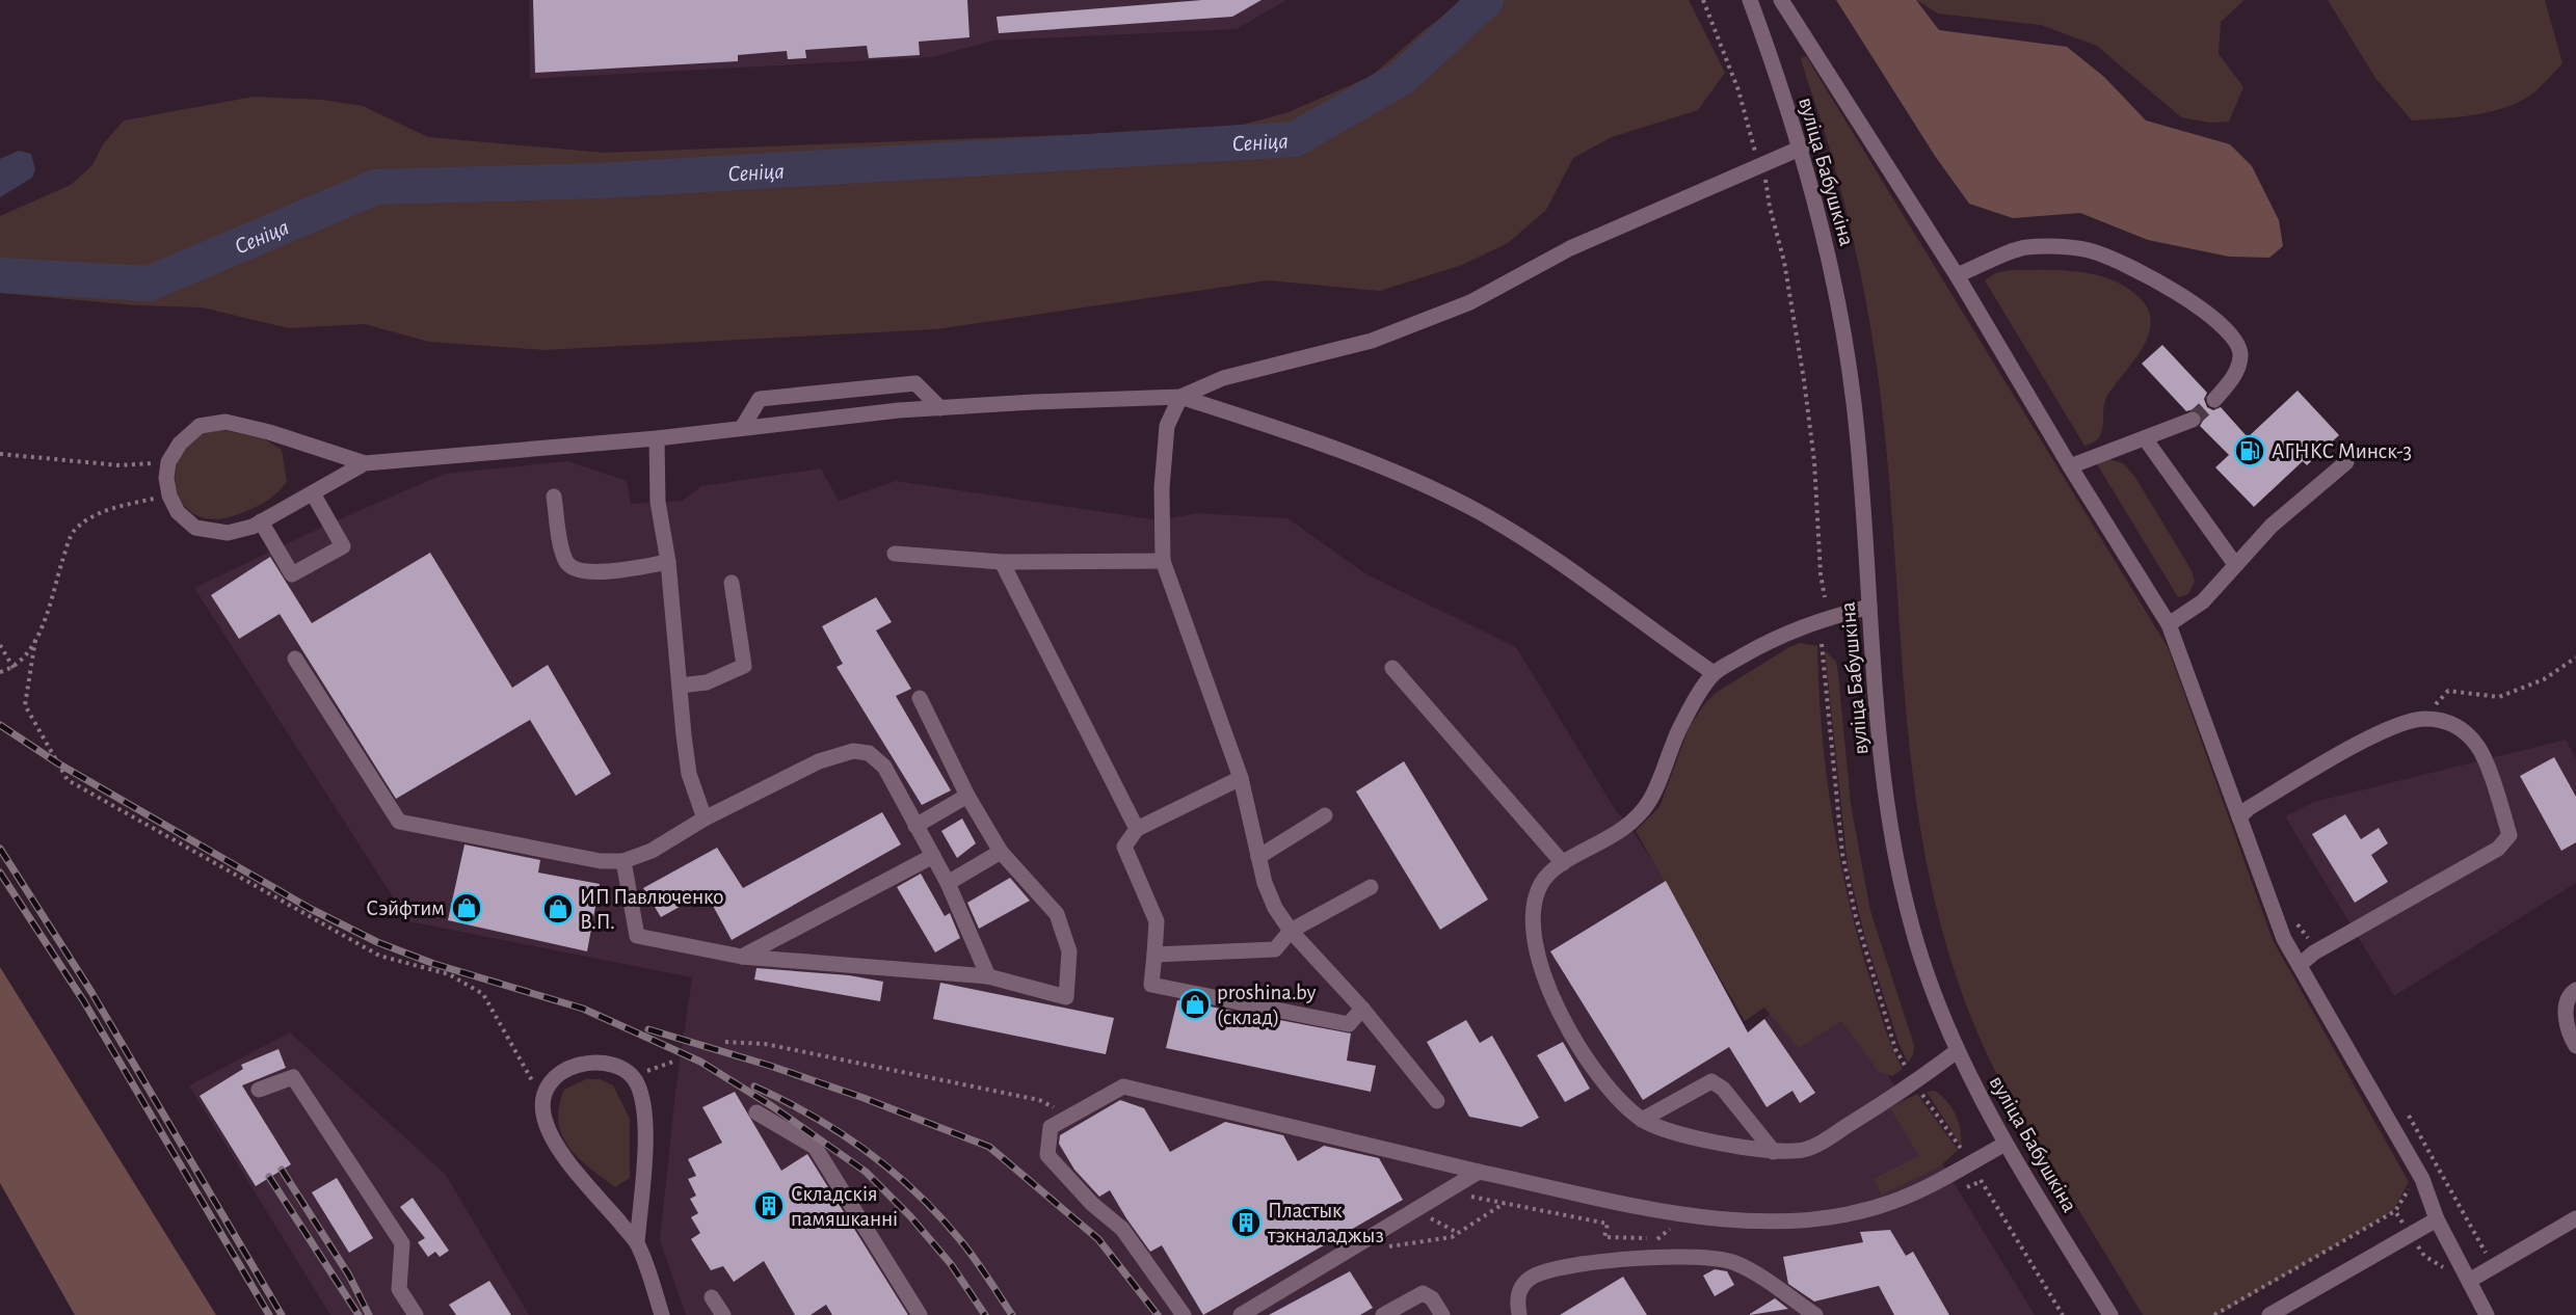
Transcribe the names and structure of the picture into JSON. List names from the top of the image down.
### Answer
{
  "streets": {
    "street": ["вуліца Бабушкіна"]
  },
  "water": ["Сеніца"],
  "places": {
    "fuel station": ["АГНКС Минск-3"],
    "shop": ["Сэйфтим", "ИП Павлюченко В.П.", "рroshina.by (склад)"],
    "building": ["Складскія памяшканні", "Пластык тэкналаджыз"]
  }
}
